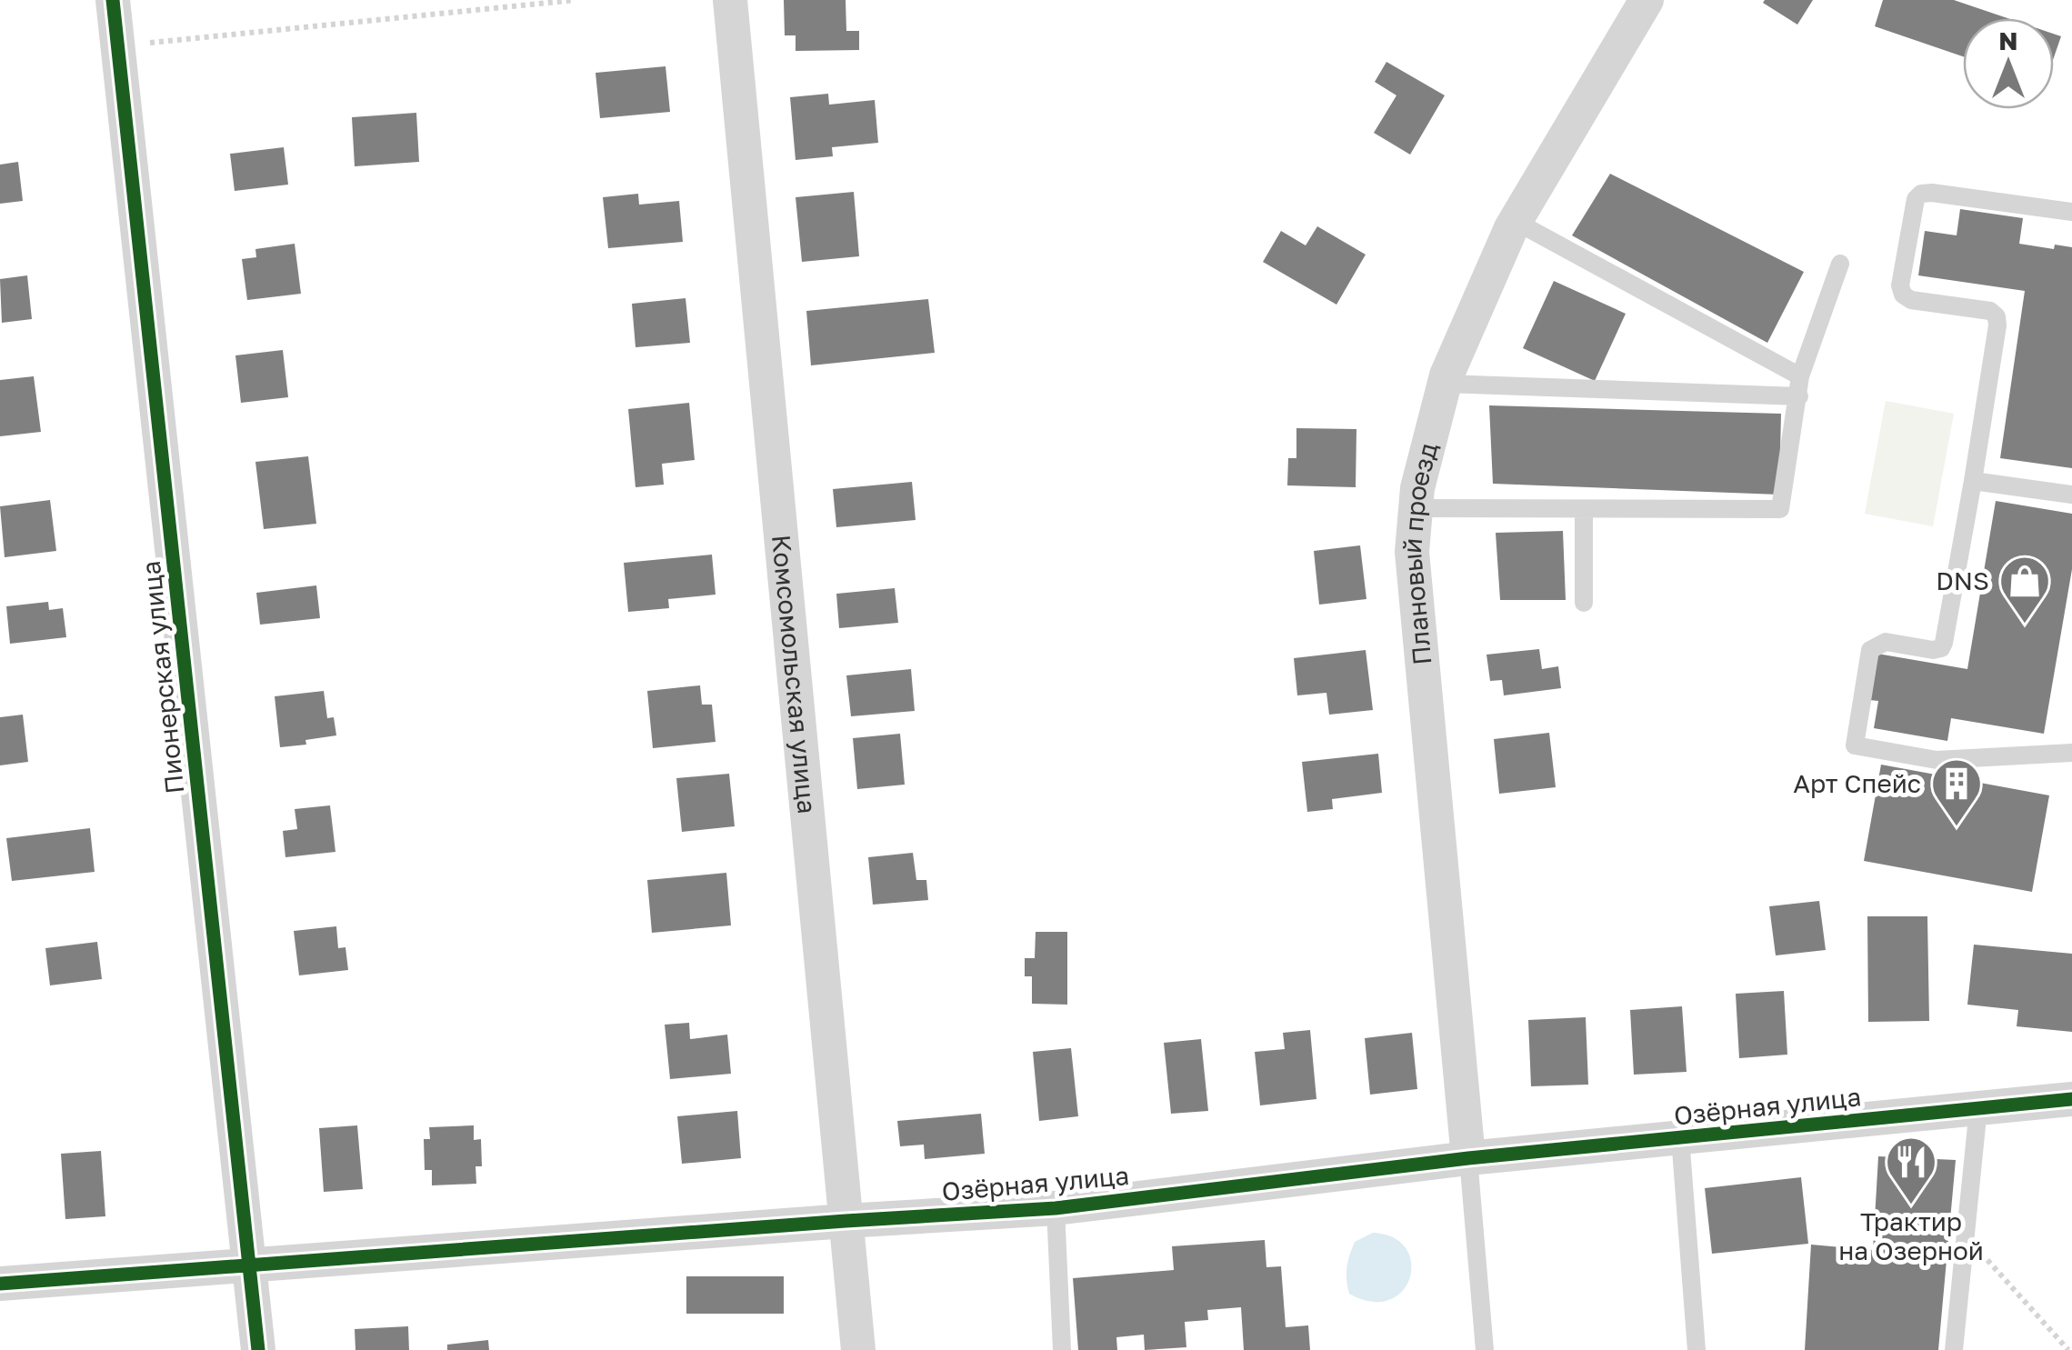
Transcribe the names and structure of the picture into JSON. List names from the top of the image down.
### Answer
{
  "streets": {
    "street": [
      "Плановый проезд",
      "Комсомольская улица",
      "Пионерская улица",
      "Озёрная улица"
    ]
  },
  "crossings": [
    ["Плановый проезд", "Озёрная улица"],
    ["Комсомольская улица", "Озёрная улица"],
    ["Пионерская улица", "Озёрная улица"]
  ],
  "places": {
    "shop": ["DNS"],
    "building": ["Арт Спейс"],
    "restaurant": ["Трактир на Озерной"]
  },
  "north": "top"
}
